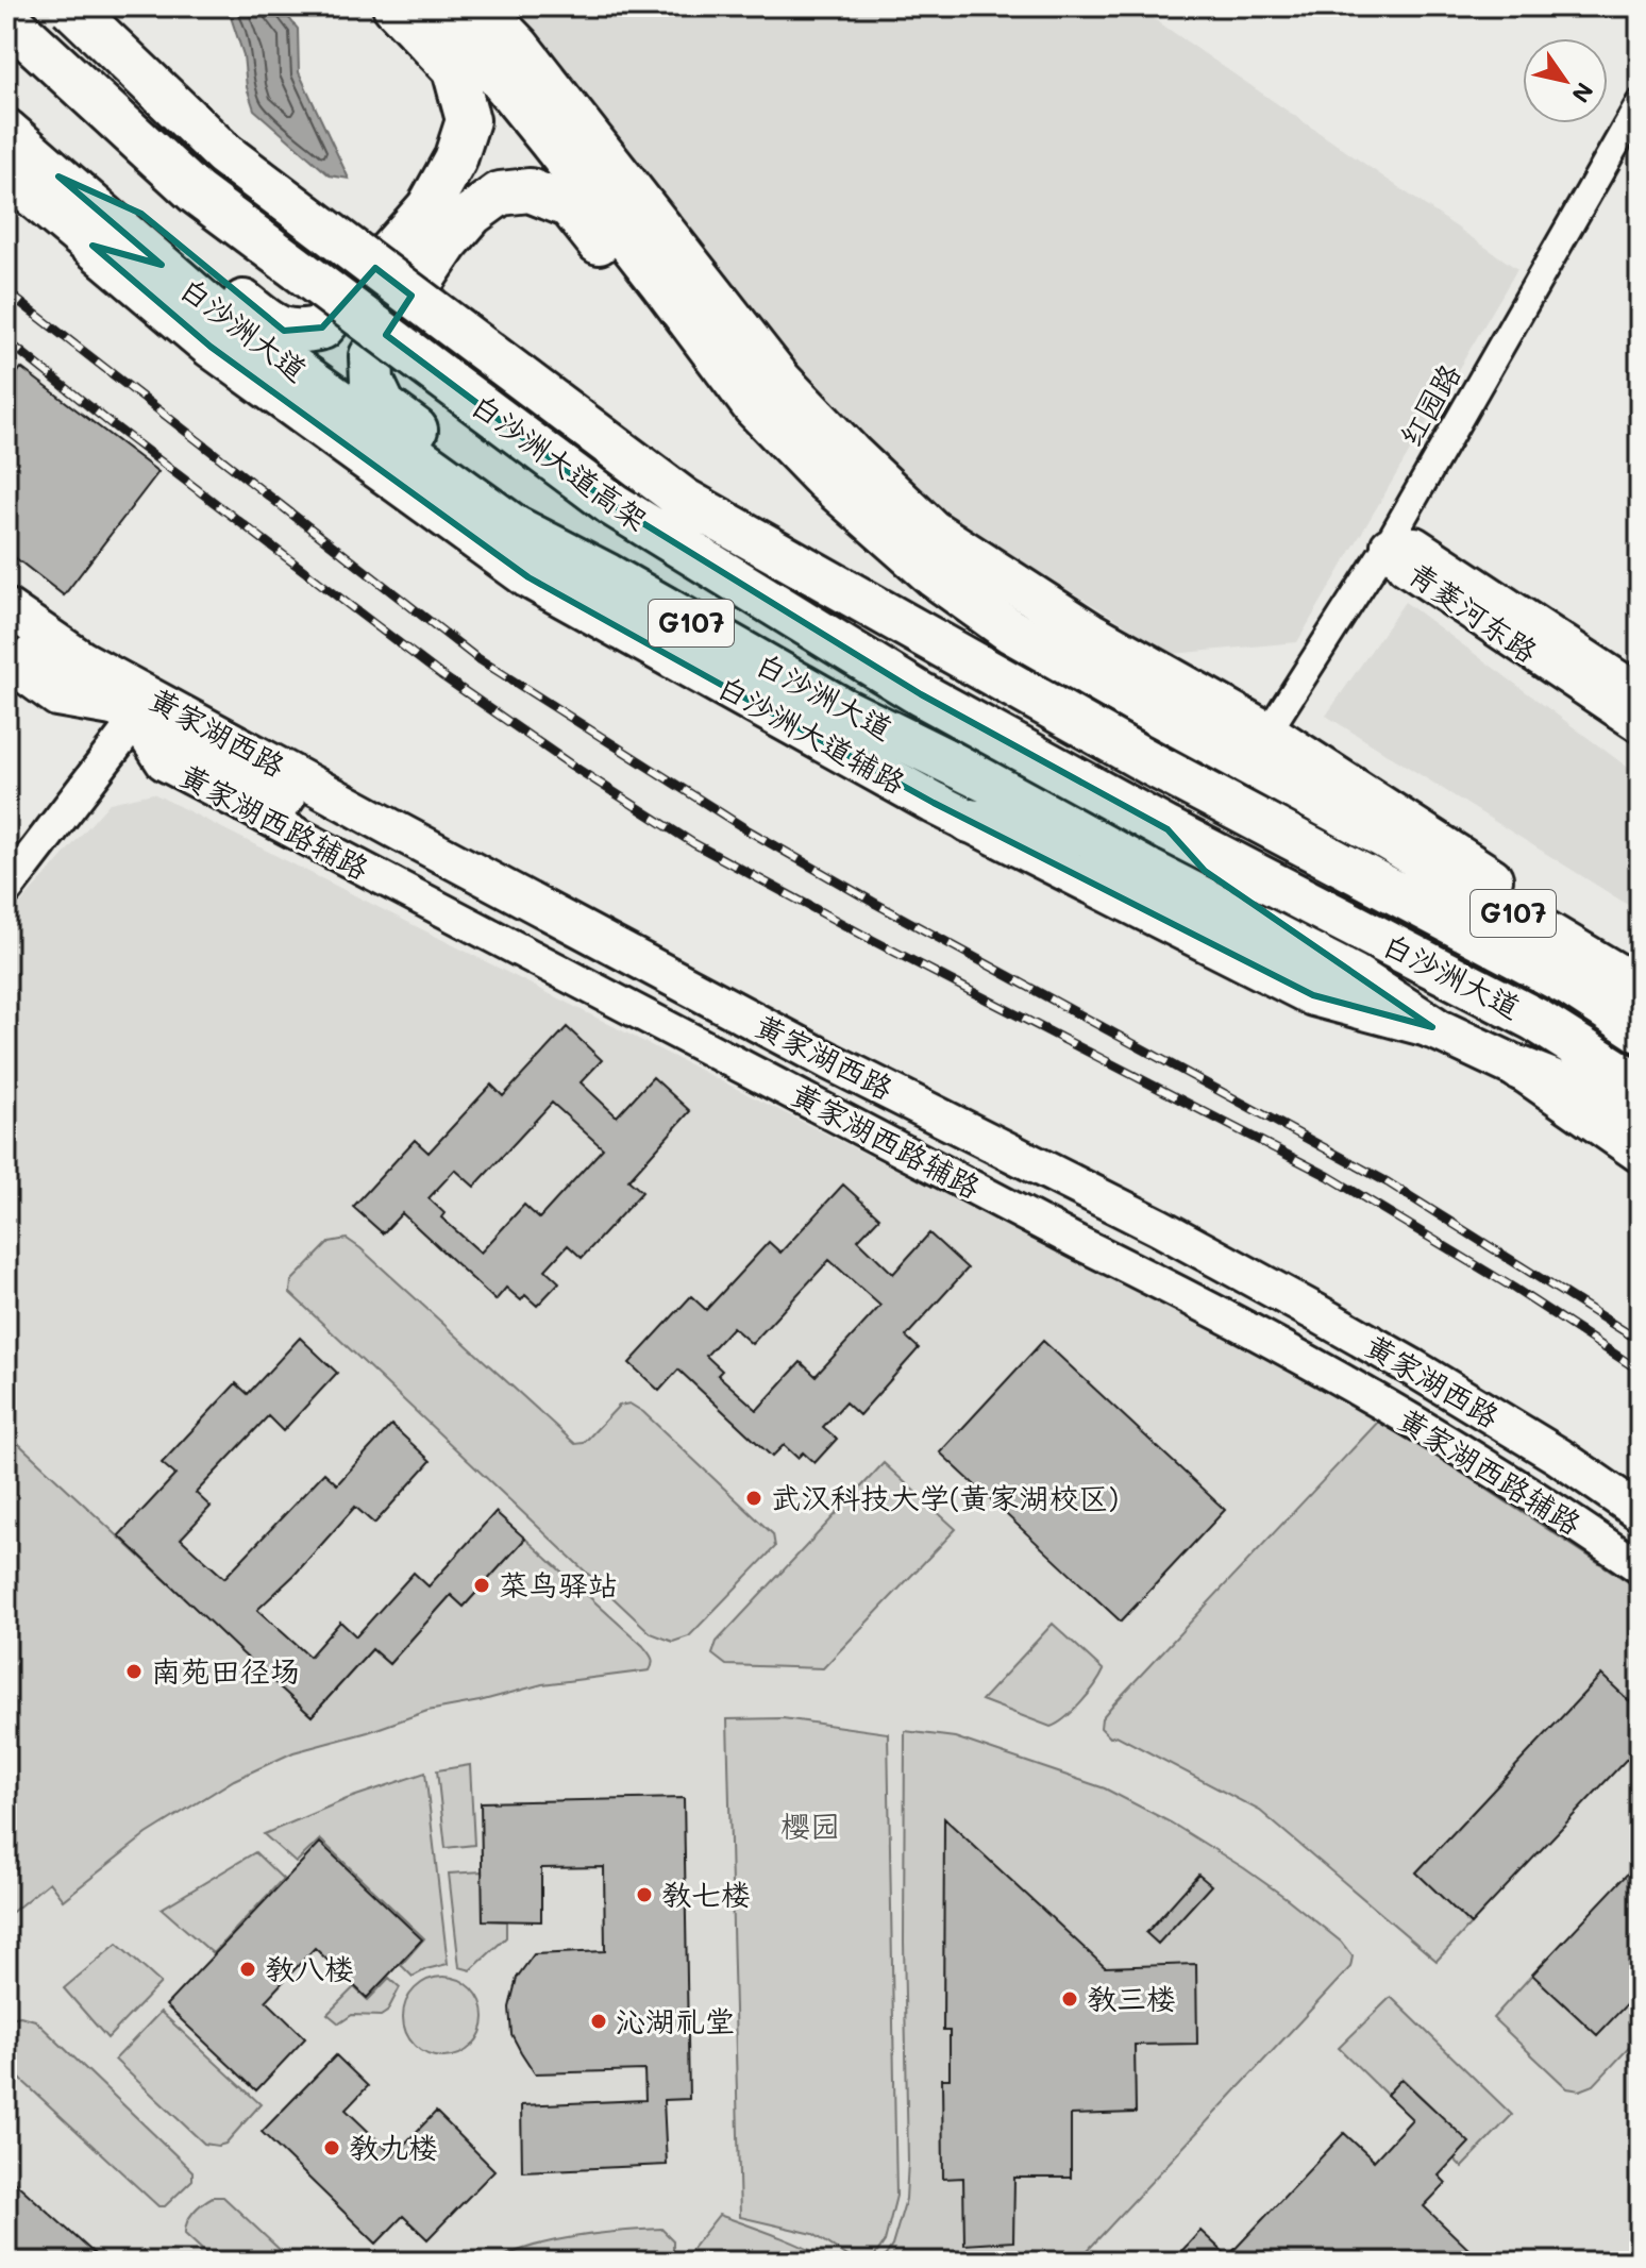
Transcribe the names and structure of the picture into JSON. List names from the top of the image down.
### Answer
{
  "streets": {
    "highway": ["白沙洲大道", "白沙洲大道高架", "G107"],
    "main road": ["黄家湖西路", "白沙洲大道辅路"],
    "street": ["红园路", "青菱河东路", "黄家湖西路辅路"]
  },
  "crossings": [
    ["白沙洲大道", "白沙洲大道高架"],
    ["白沙洲大道", "白沙洲大道辅路"],
    ["红园路", "青菱河东路"],
    ["黄家湖西路", "黄家湖西路辅路"]
  ],
  "parks": ["樱园"],
  "places": [
    "武汉科技大学(黄家湖校区)",
    "菜鸟驿站",
    "南苑田径场",
    "教七楼",
    "教八楼",
    "教三楼",
    "沁湖礼堂",
    "教九楼"
  ],
  "north": "bottom right"
}
